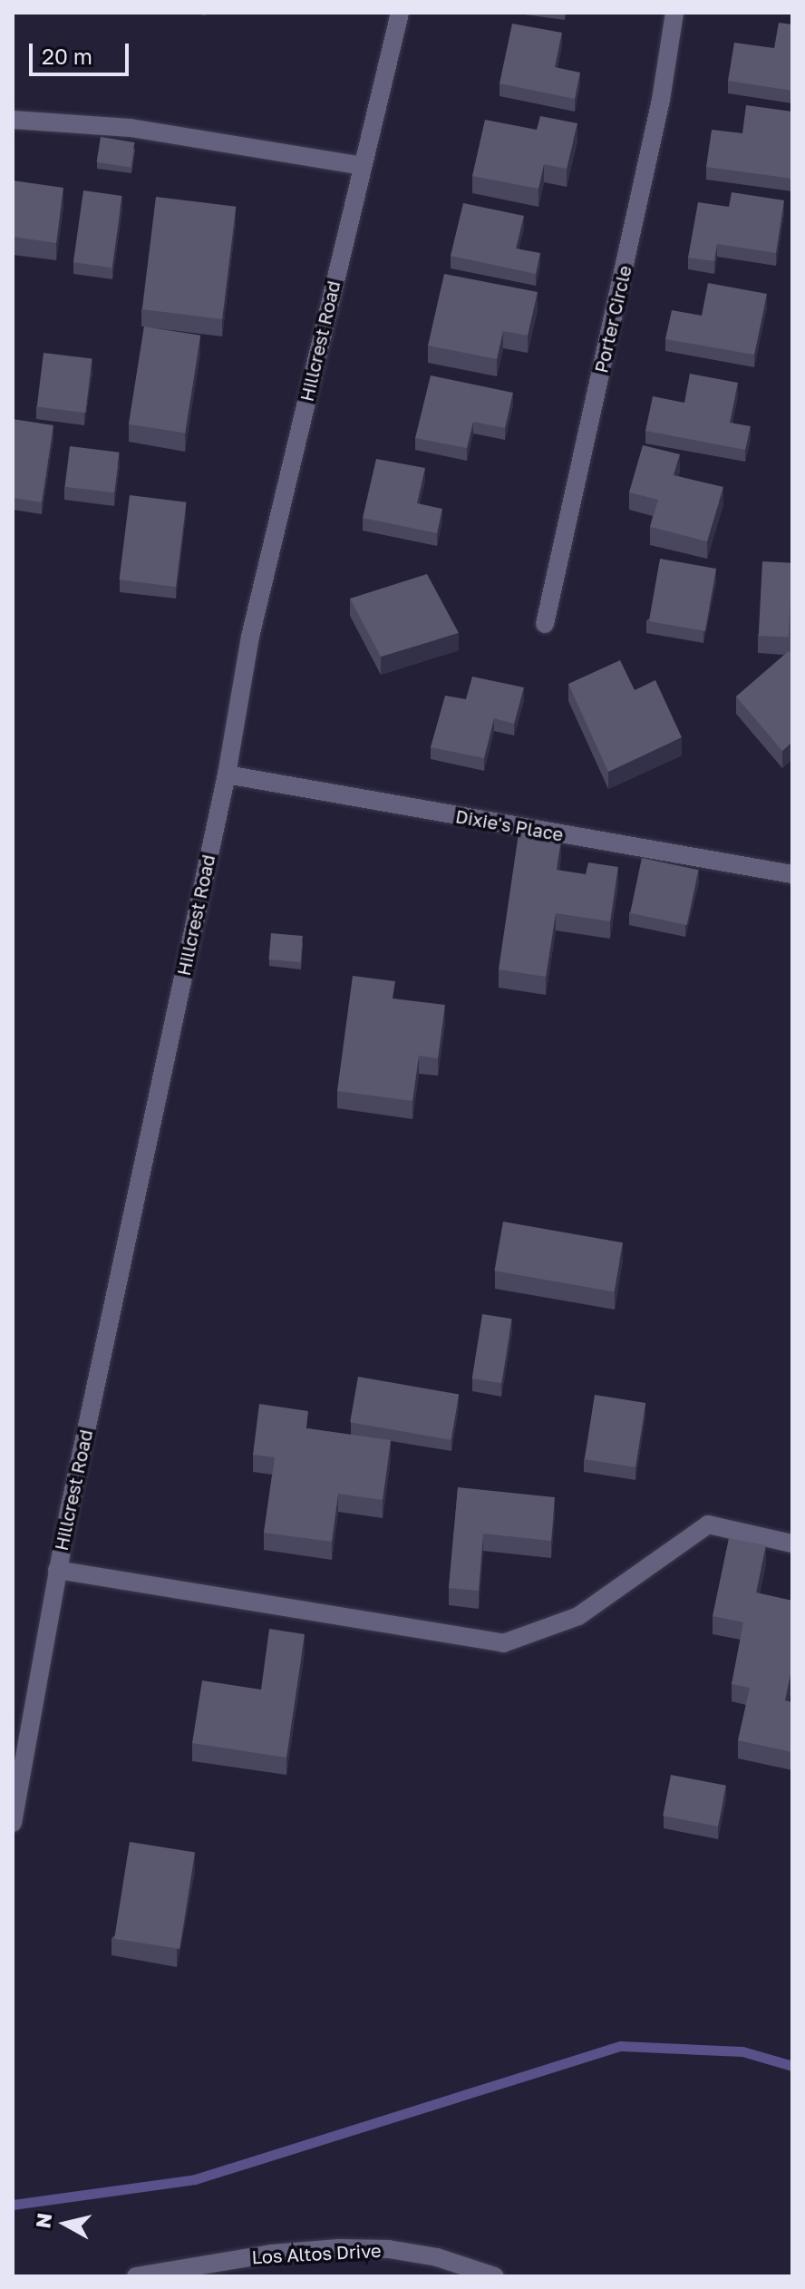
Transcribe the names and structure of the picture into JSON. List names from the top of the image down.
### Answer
{
  "streets": {
    "street": [
      "Porter Circle",
      "Hillcrest Road",
      "Dixie's Place",
      "Los Altos Drive"
    ]
  },
  "crossings": [
    ["Hillcrest Road", "Dixie's Place"]
  ],
  "scale_bar": "20 m",
  "north": "left"
}
